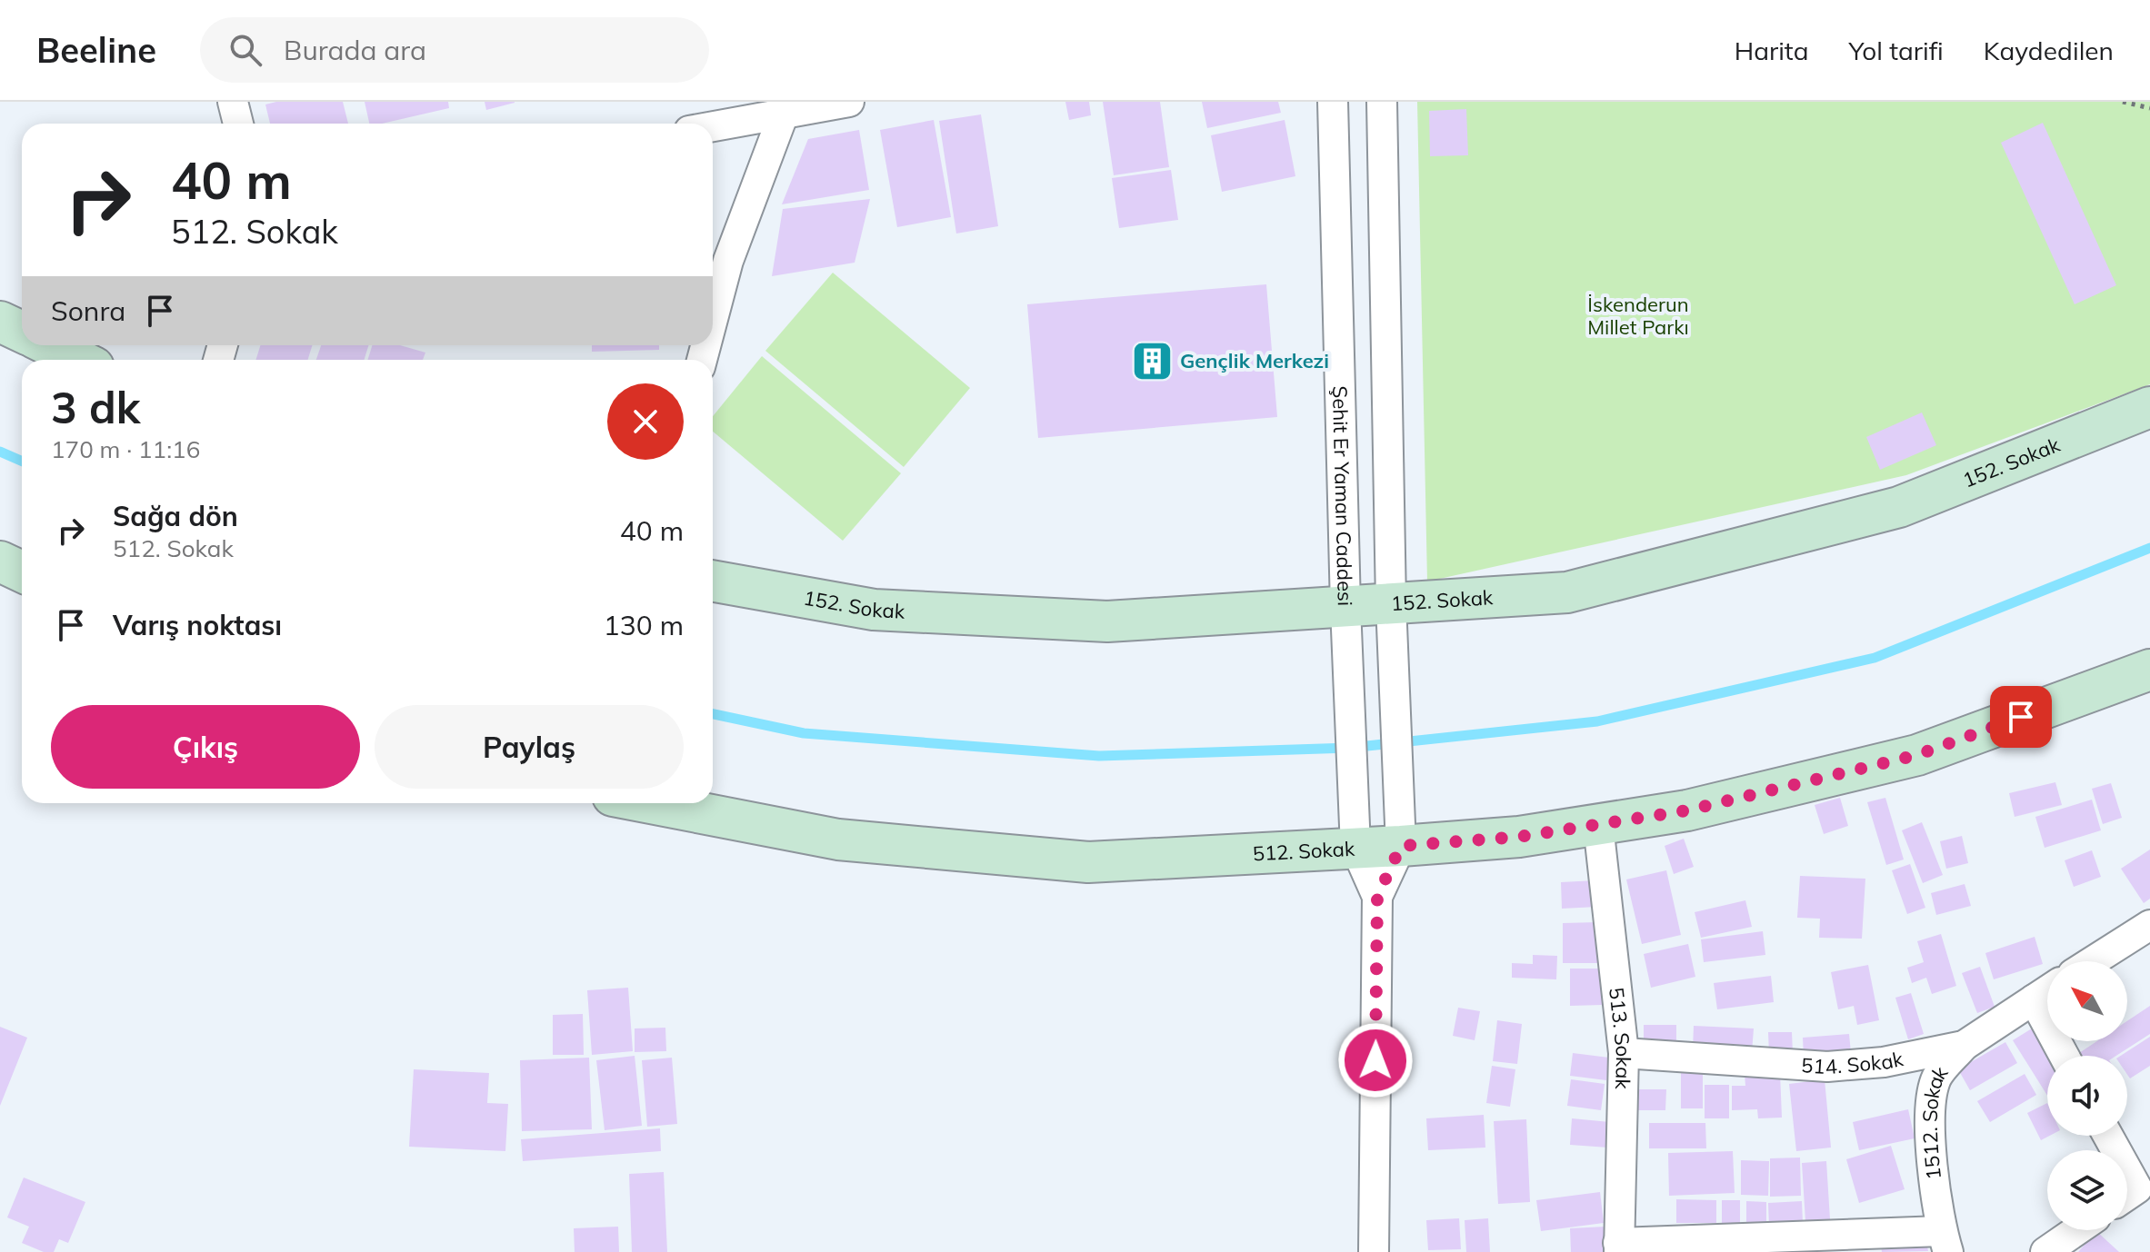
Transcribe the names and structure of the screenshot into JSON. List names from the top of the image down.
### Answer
{
  "streets": {
    "street": [
      "152. Sokak",
      "Şehit Er Yaman Caddesi",
      "512. Sokak",
      "513. Sokak",
      "514. Sokak",
      "1512. Sokak"
    ]
  },
  "crossings": [
    ["152. Sokak", "Şehit Er Yaman Caddesi"],
    ["Şehit Er Yaman Caddesi", "512. Sokak"],
    ["512. Sokak", "513. Sokak"],
    ["513. Sokak", "514. Sokak"],
    ["514. Sokak", "1512. Sokak"]
  ],
  "parks": ["İskenderun Millet Parkı"],
  "places": {
    "building": ["Gençlik Merkezi"]
  },
  "north": "top left",
  "page": {
    "header": "Beeline",
    "search": "Burada ara",
    "nav": ["Harita", "Yol tarifi", "Kaydedilen"],
    "turn": ["40 m", "512. Sokak"],
    "then": "Sonra",
    "heading": ["3 dk", "170 m · 11:16"],
    "list": [
      {
        "name": "Sağa dön",
        "note": "512. Sokak",
        "value": "40 m"
      },
      {
        "name": "Varış noktası",
        "value": "130 m"
      }
    ],
    "buttons": ["Çıkış", "Paylaş"]
  }
}
